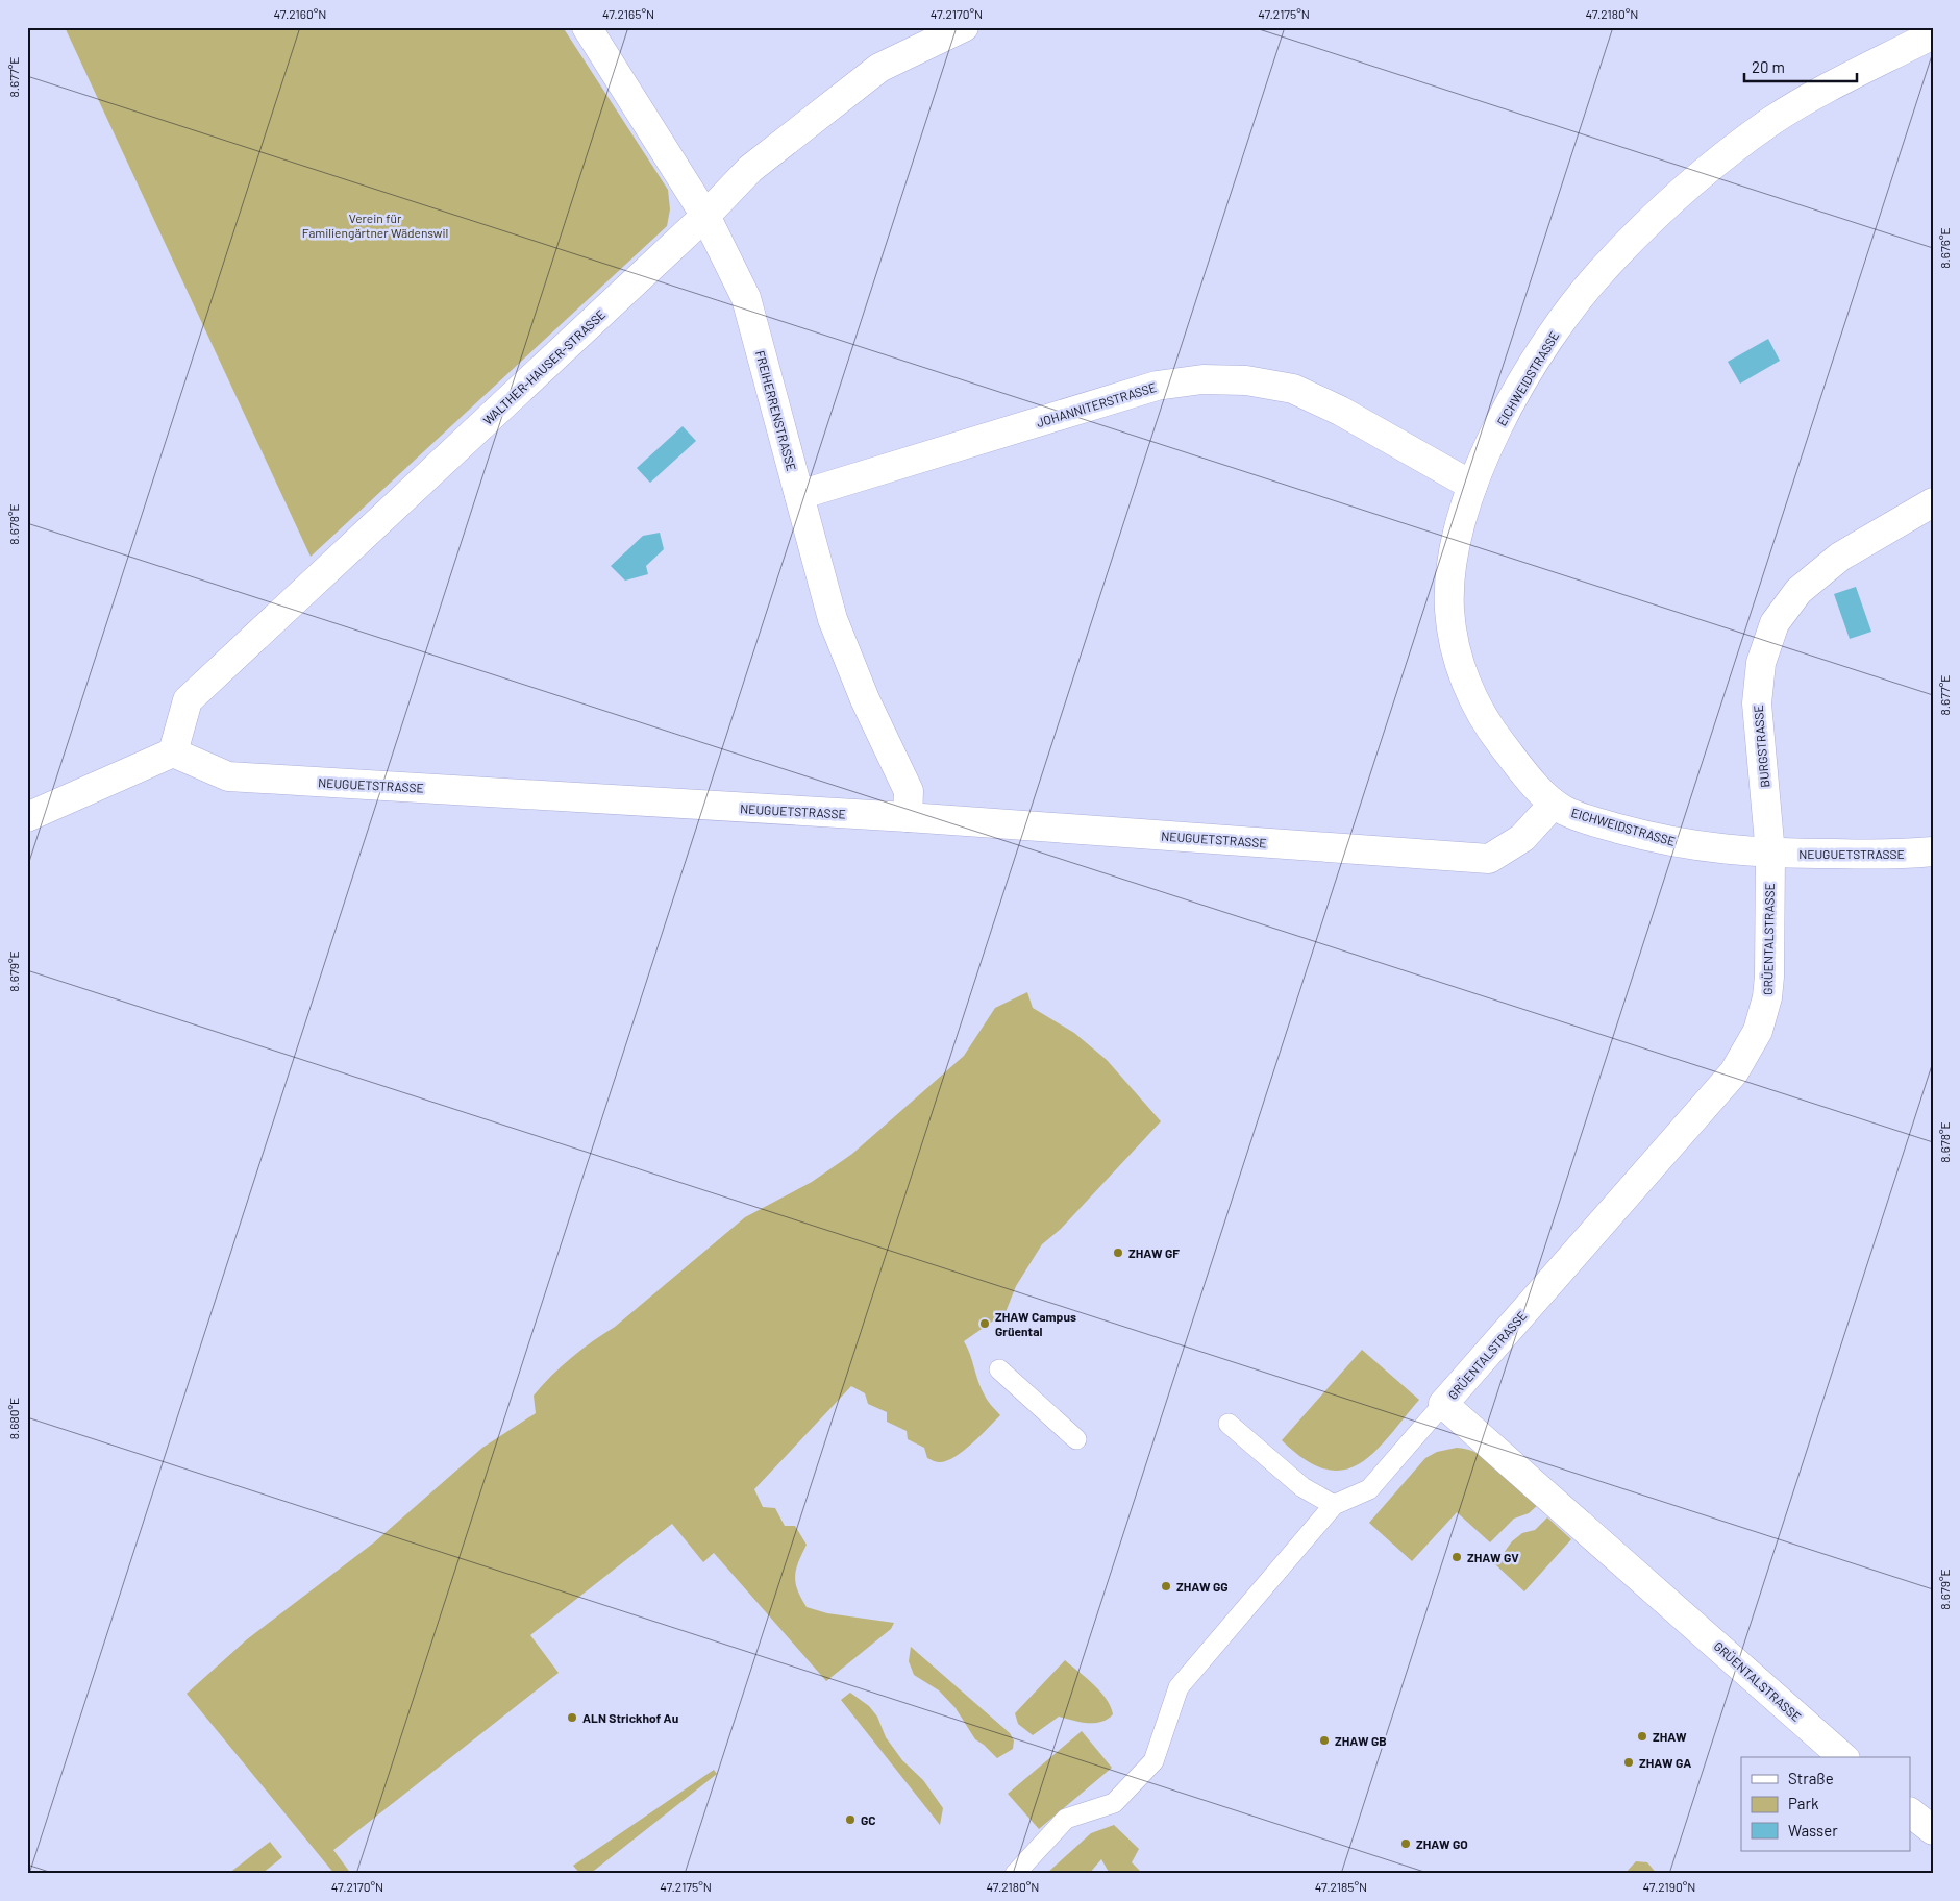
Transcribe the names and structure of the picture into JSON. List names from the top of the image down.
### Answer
{
  "streets": {
    "street": [
      "WALTHER-HAUSER-STRASSE",
      "EICHWEIDSTRASSE",
      "JOHANNITERSTRASSE",
      "FREIHERRENSTRASSE",
      "BURGSTRASSE",
      "NEUGUETSTRASSE",
      "GRÜENTALSTRASSE"
    ]
  },
  "crossings": [
    ["WALTHER-HAUSER-STRASSE", "FREIHERRENSTRASSE"],
    ["WALTHER-HAUSER-STRASSE", "NEUGUETSTRASSE"],
    ["EICHWEIDSTRASSE", "JOHANNITERSTRASSE"],
    ["EICHWEIDSTRASSE", "BURGSTRASSE"],
    ["EICHWEIDSTRASSE", "NEUGUETSTRASSE"],
    ["EICHWEIDSTRASSE", "GRÜENTALSTRASSE"],
    ["JOHANNITERSTRASSE", "FREIHERRENSTRASSE"],
    ["FREIHERRENSTRASSE", "NEUGUETSTRASSE"],
    ["BURGSTRASSE", "NEUGUETSTRASSE"],
    ["BURGSTRASSE", "GRÜENTALSTRASSE"],
    ["NEUGUETSTRASSE", "GRÜENTALSTRASSE"]
  ],
  "parks": ["Verein für Familiengärtner Wädenswil"],
  "places": [
    "ZHAW GF",
    "ZHAW Campus Grüental",
    "ZHAW GV",
    "ZHAW GG",
    "ALN Strickhof Au",
    "ZHAW",
    "ZHAW GB",
    "ZHAW GA",
    "GC",
    "ZHAW GO"
  ],
  "legend": ["Straße", "Park", "Wasser"],
  "scale_bar": "20 m",
  "coordinates": [
    "47.2160°N",
    "47.2165°N",
    "47.2170°N",
    "47.2175°N",
    "47.2180°N",
    "8.677°E",
    "8.676°E",
    "8.678°E",
    "8.679°E",
    "8.680°E",
    "47.2185°N",
    "47.2190°N"
  ]
}
